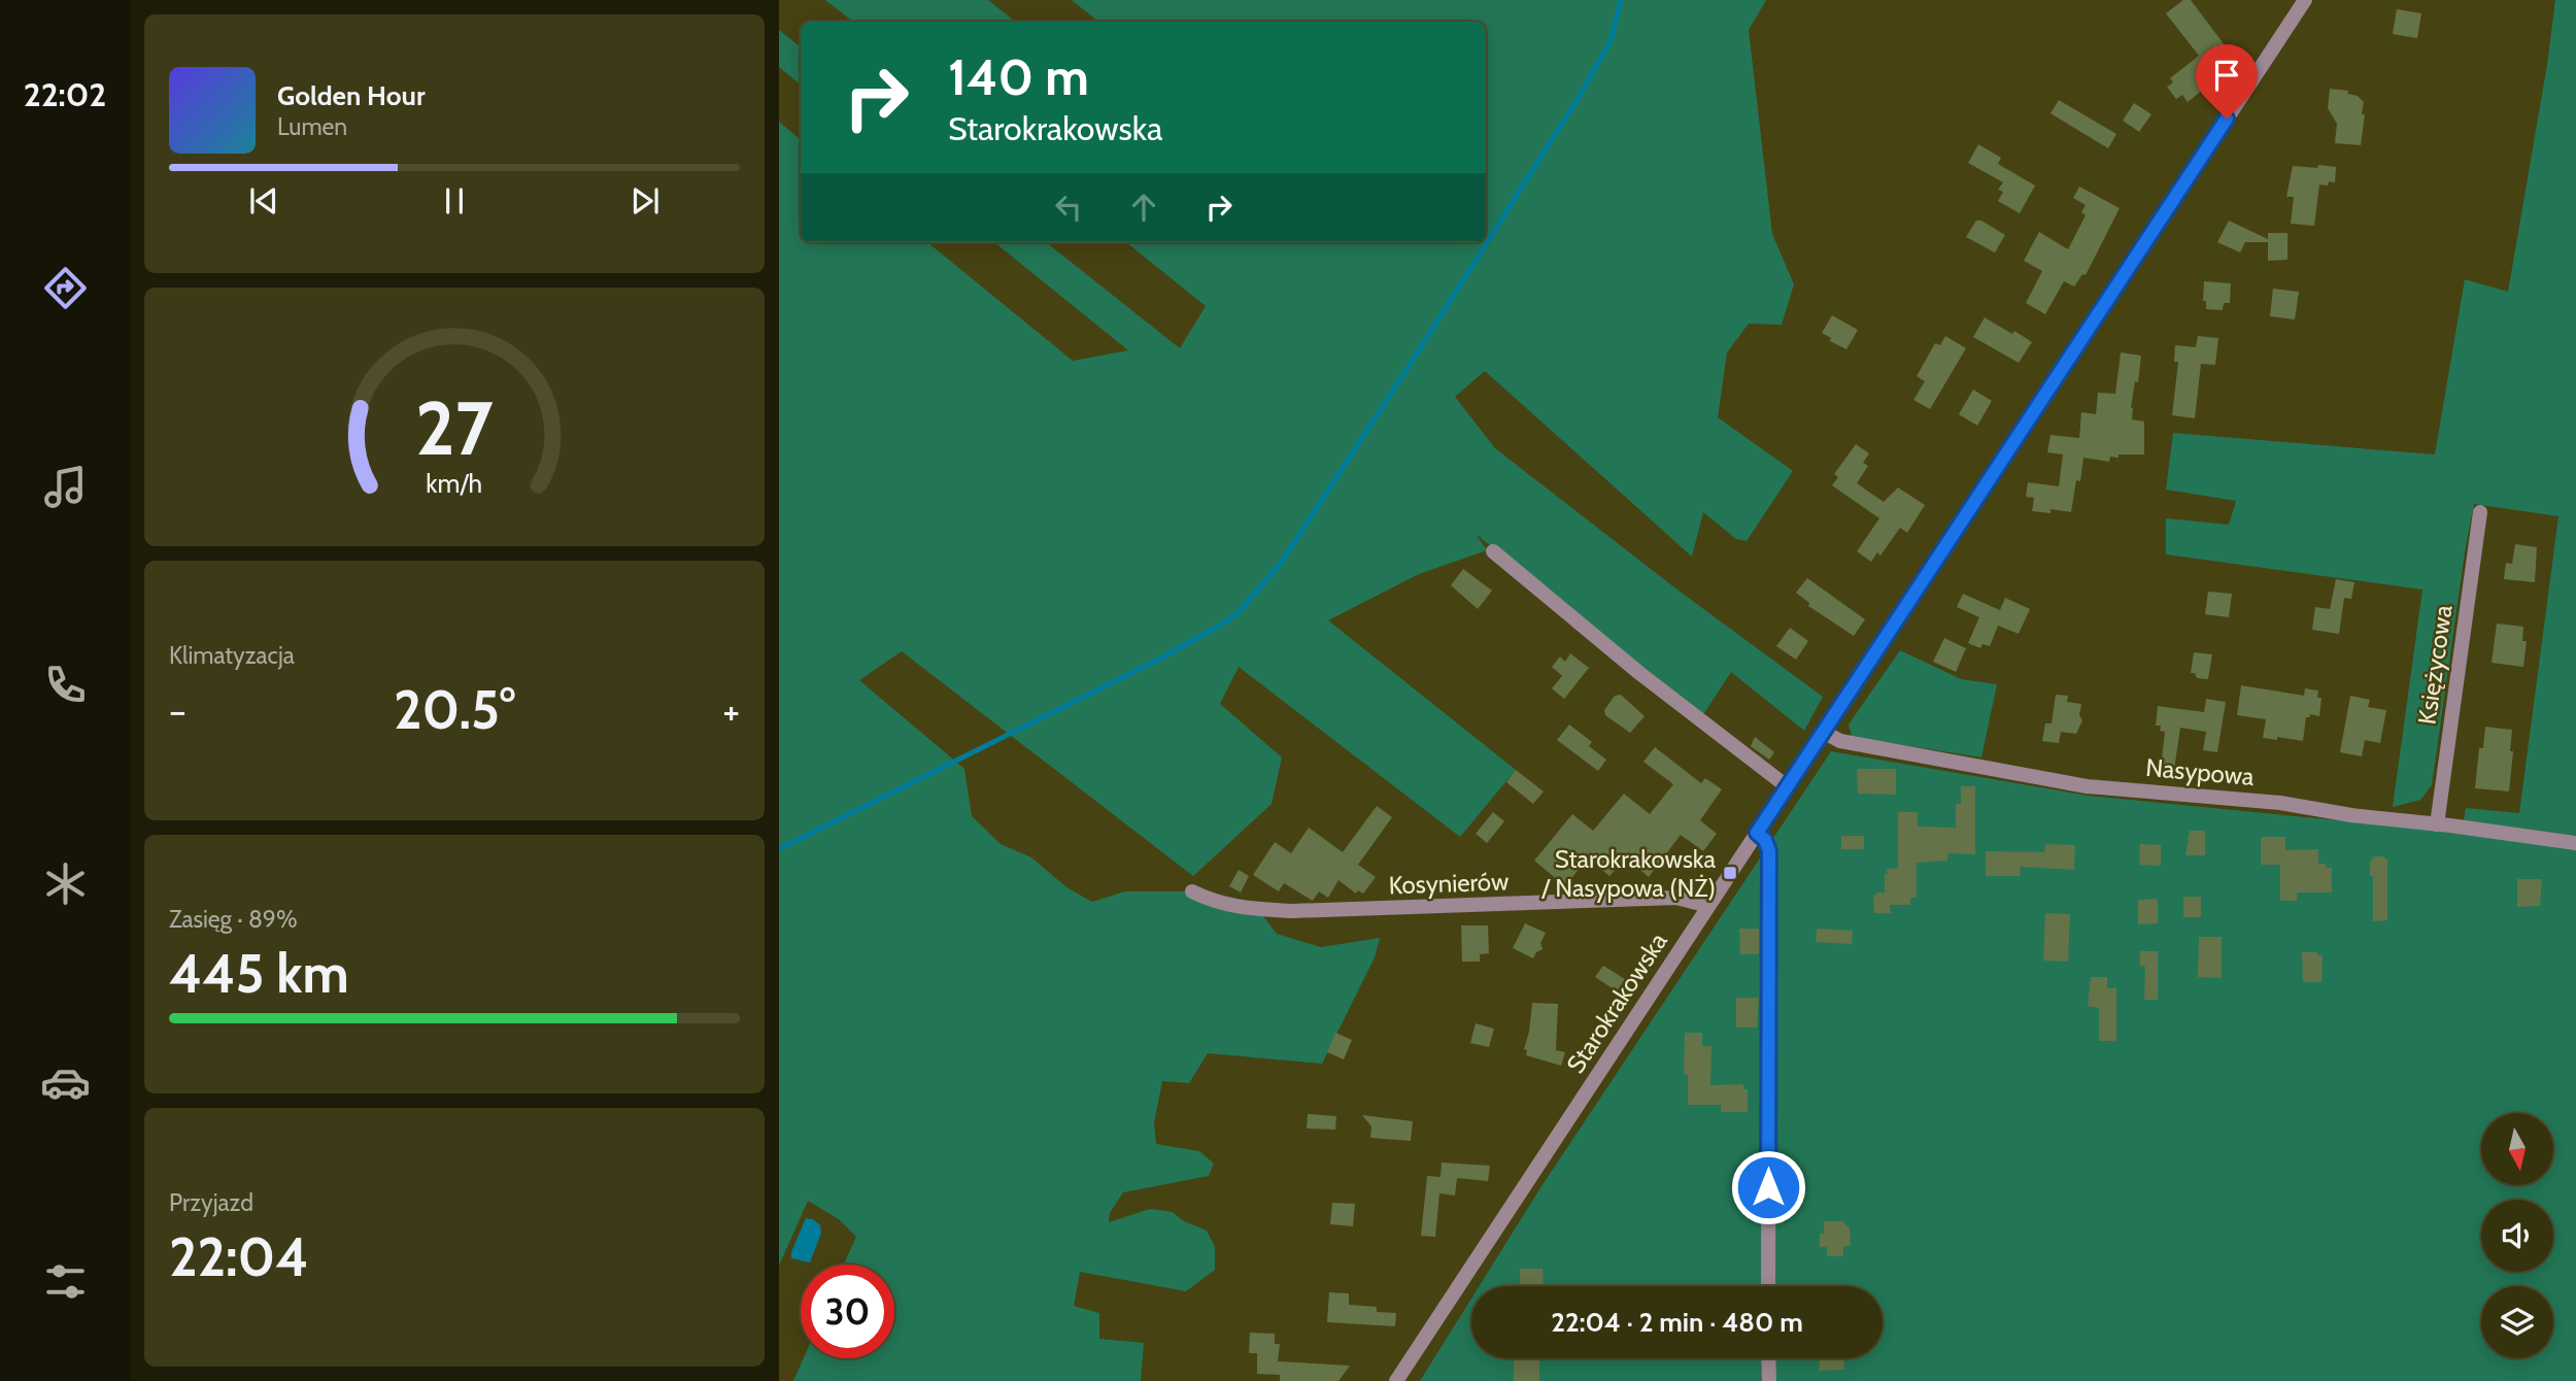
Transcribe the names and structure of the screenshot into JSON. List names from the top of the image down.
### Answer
{
  "streets": {
    "street": [
      "Księżycowa",
      "Nasypowa",
      "Kosynierów",
      "Starokrakowska"
    ]
  },
  "crossings": [
    ["Księżycowa", "Nasypowa"],
    ["Nasypowa", "Starokrakowska"],
    ["Kosynierów", "Starokrakowska"]
  ],
  "places": {
    "transit": ["Starokrakowska / Nasypowa (NŻ)"]
  },
  "north": "bottom",
  "page": {
    "tabs": "22:02",
    "turn": ["140 m", "Starokrakowska"],
    "song": ["Golden Hour", "Lumen"],
    "tile": [
      "Klimatyzacja",
      ["Zasięg · 89%", "445 km"],
      ["Przyjazd", "22:04"]
    ],
    "heat": ["−", "20.5°", "+"],
    "limit": "30",
    "trip": "22:04 · 2 min · 480 m",
    "gauge": ["27", "km/h"]
  }
}
